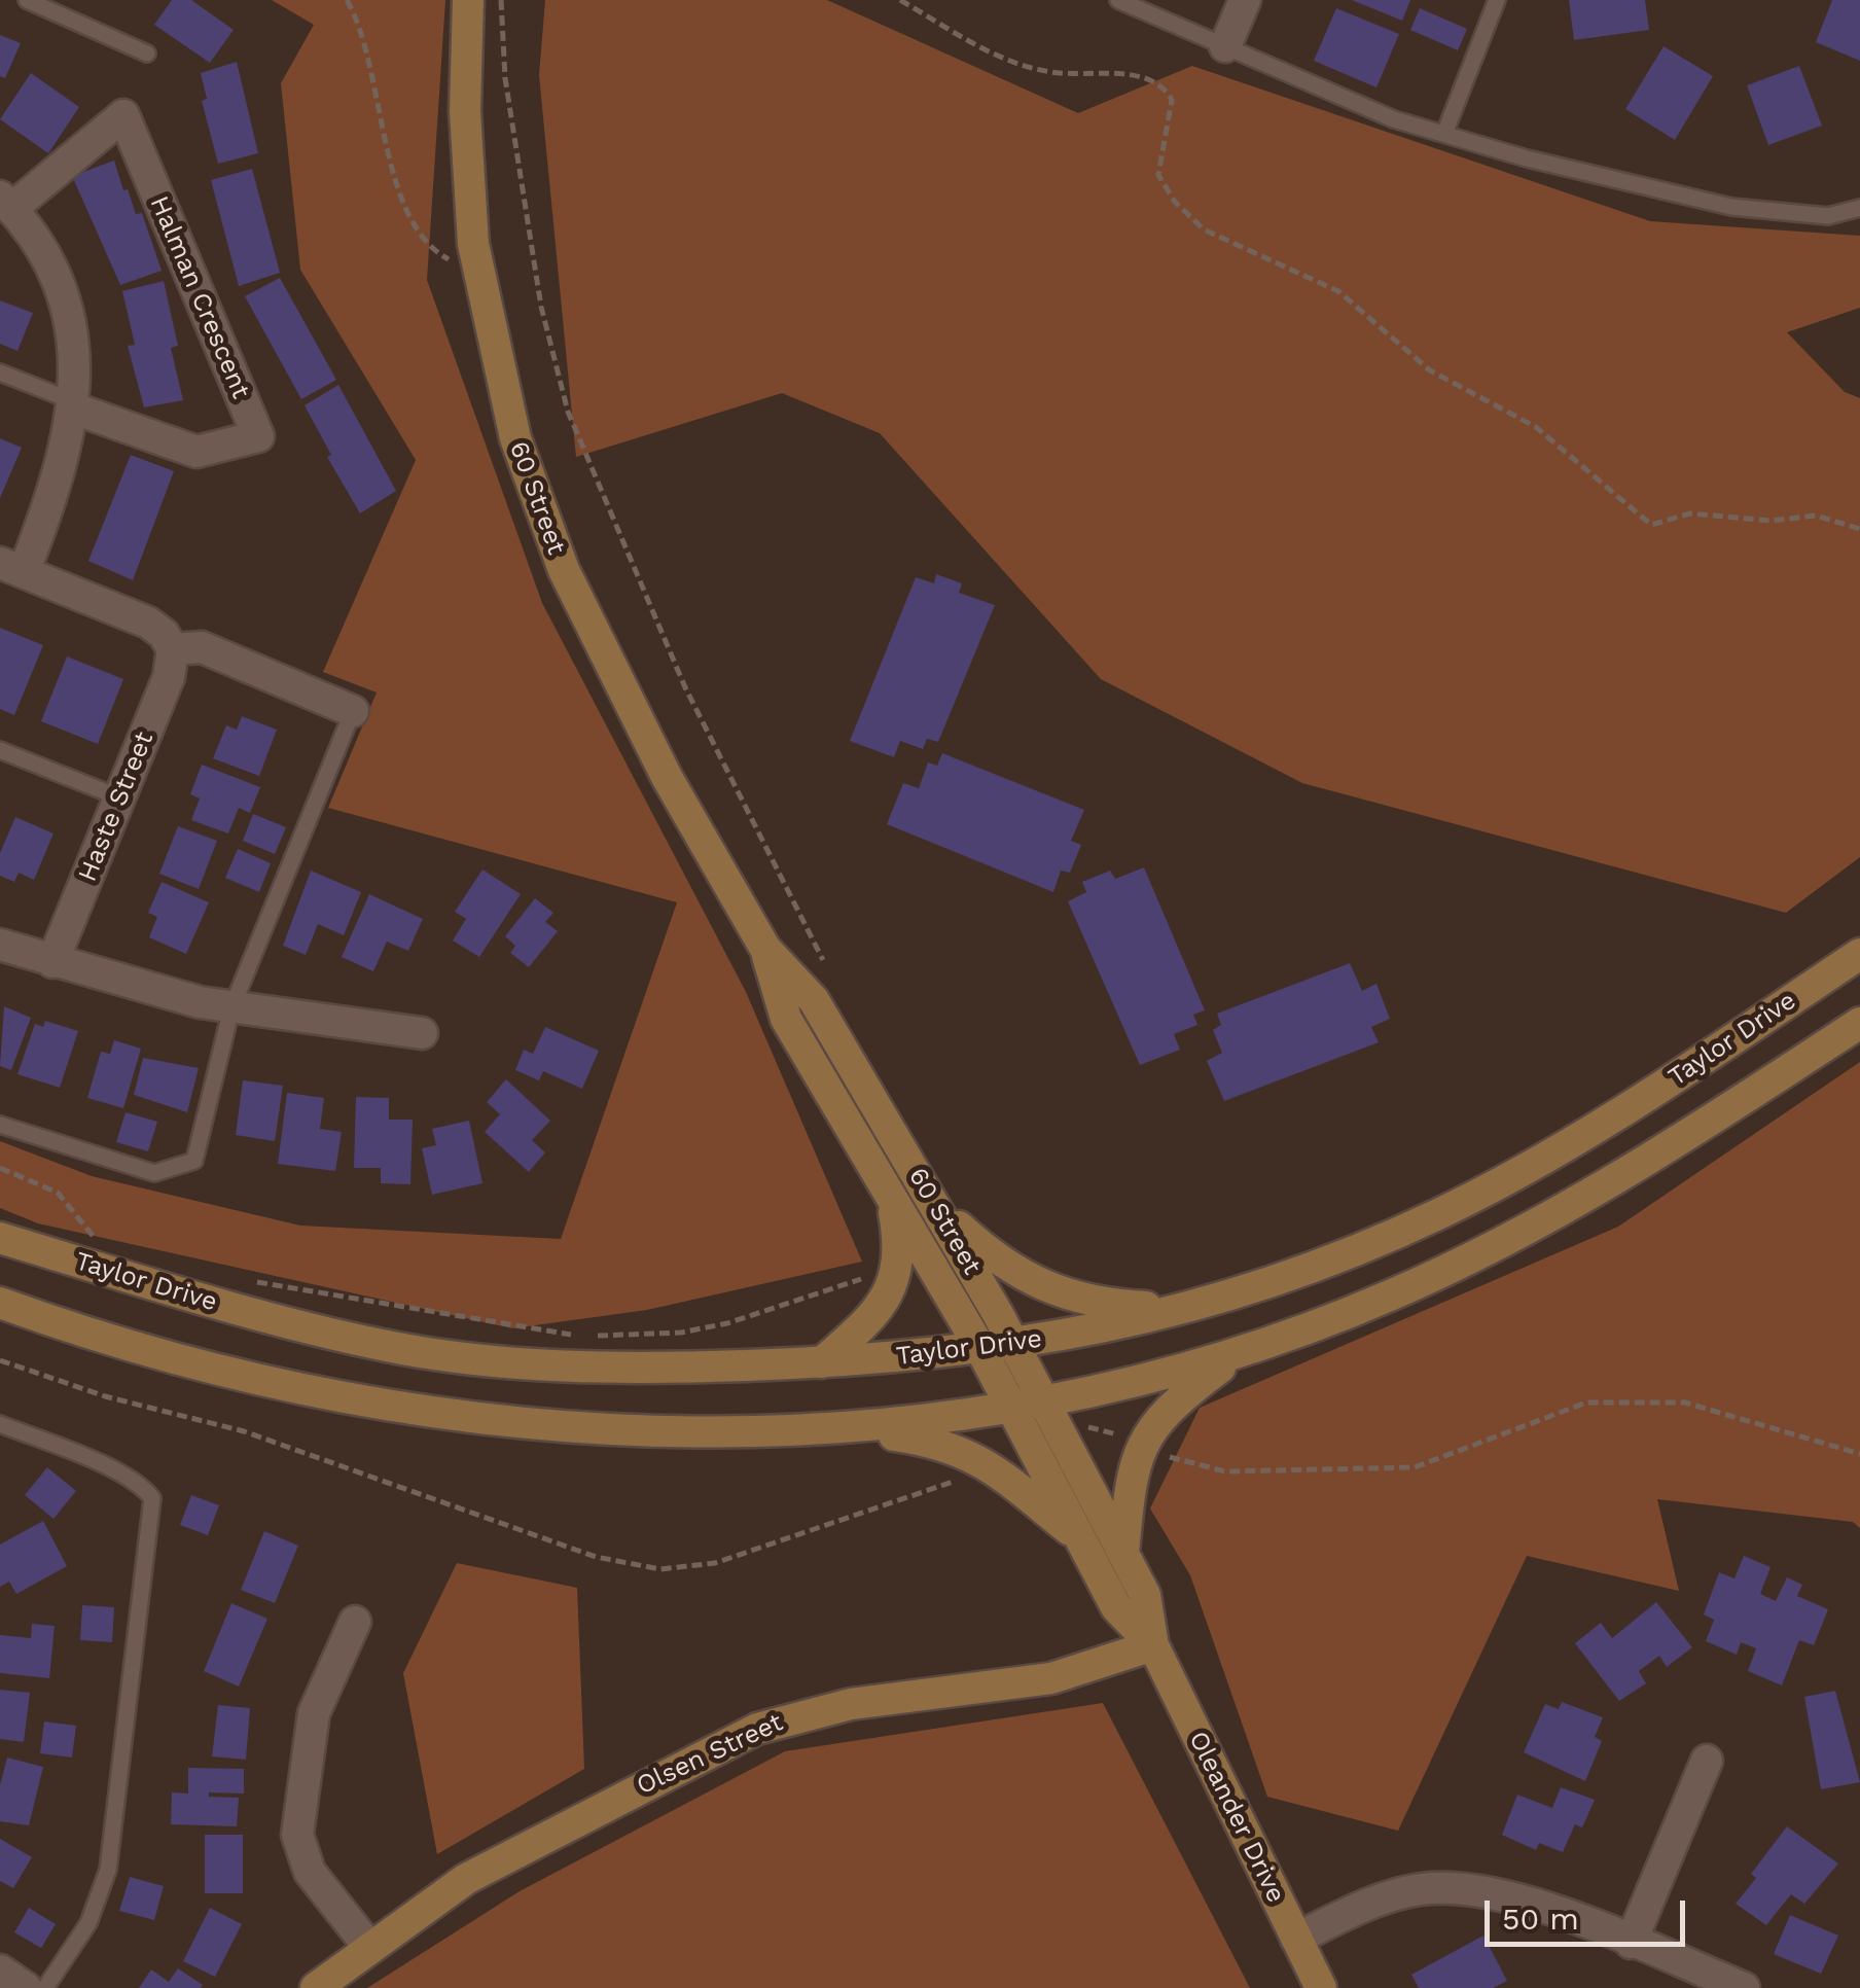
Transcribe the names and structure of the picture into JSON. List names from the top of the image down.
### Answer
{
  "streets": {
    "main road": [
      "60 Street",
      "Taylor Drive",
      "Olsen Street",
      "Oleander Drive"
    ],
    "street": ["Halman Crescent", "Haste Street"]
  },
  "crossings": [
    ["60 Street", "Taylor Drive"],
    ["60 Street", "Oleander Drive"],
    ["Olsen Street", "Oleander Drive"]
  ],
  "scale_bar": "50 m"
}
